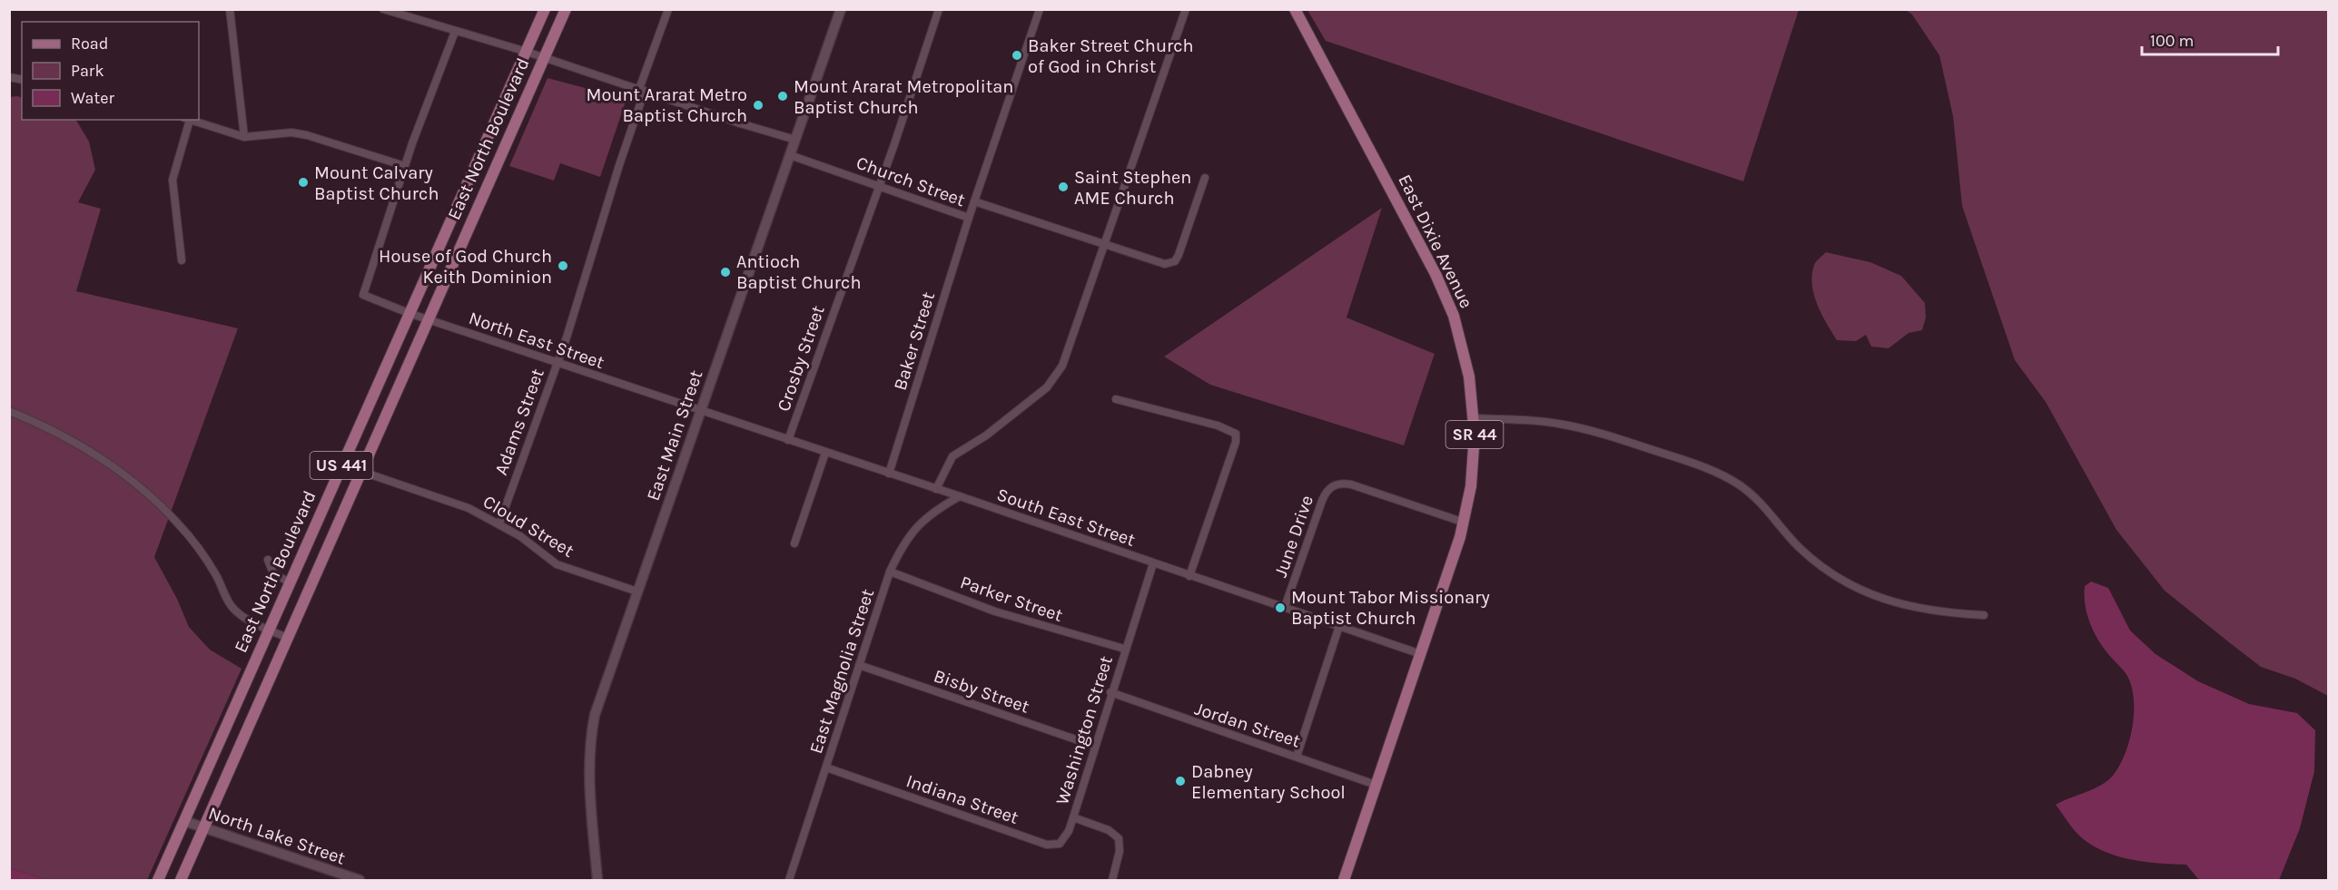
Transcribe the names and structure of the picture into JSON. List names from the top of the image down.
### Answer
{
  "streets": {
    "main road": [
      "East North Boulevard",
      "East Dixie Avenue",
      "SR 44",
      "East Main Street",
      "US 441",
      "North Lake Street"
    ],
    "street": [
      "Church Street",
      "North East Street",
      "Baker Street",
      "Crosby Street",
      "Adams Street",
      "South East Street",
      "Cloud Street",
      "June Drive",
      "Parker Street",
      "East Magnolia Street",
      "Bisby Street",
      "Jordan Street",
      "Washington Street",
      "Indiana Street"
    ]
  },
  "crossings": [
    ["East North Boulevard", "North East Street"],
    ["East North Boulevard", "Cloud Street"],
    ["East North Boulevard", "North Lake Street"],
    ["Church Street", "Baker Street"],
    ["Church Street", "Crosby Street"],
    ["Church Street", "East Main Street"],
    ["East Dixie Avenue", "South East Street"],
    ["East Dixie Avenue", "June Drive"],
    ["East Dixie Avenue", "Jordan Street"],
    ["North East Street", "Adams Street"],
    ["North East Street", "East Main Street"],
    ["North East Street", "South East Street"],
    ["Baker Street", "South East Street"],
    ["Crosby Street", "South East Street"],
    ["Adams Street", "Cloud Street"],
    ["East Main Street", "South East Street"],
    ["East Main Street", "Cloud Street"],
    ["South East Street", "June Drive"],
    ["South East Street", "East Magnolia Street"],
    ["South East Street", "Washington Street"],
    ["Parker Street", "East Magnolia Street"],
    ["Parker Street", "Washington Street"],
    ["East Magnolia Street", "Bisby Street"],
    ["East Magnolia Street", "Indiana Street"],
    ["Bisby Street", "Washington Street"],
    ["Jordan Street", "Washington Street"],
    ["Washington Street", "Indiana Street"]
  ],
  "places": [
    "Baker Street Church of God in Christ",
    "Mount Ararat Metropolitan Baptist Church",
    "Mount Ararat Metro Baptist Church",
    "Mount Calvary Baptist Church",
    "Saint Stephen AME Church",
    "House of God Church Keith Dominion",
    "Antioch Baptist Church",
    "Mount Tabor Missionary Baptist Church",
    "Dabney Elementary School"
  ],
  "legend": ["Road", "Park", "Water"],
  "scale_bar": "100 m"
}
